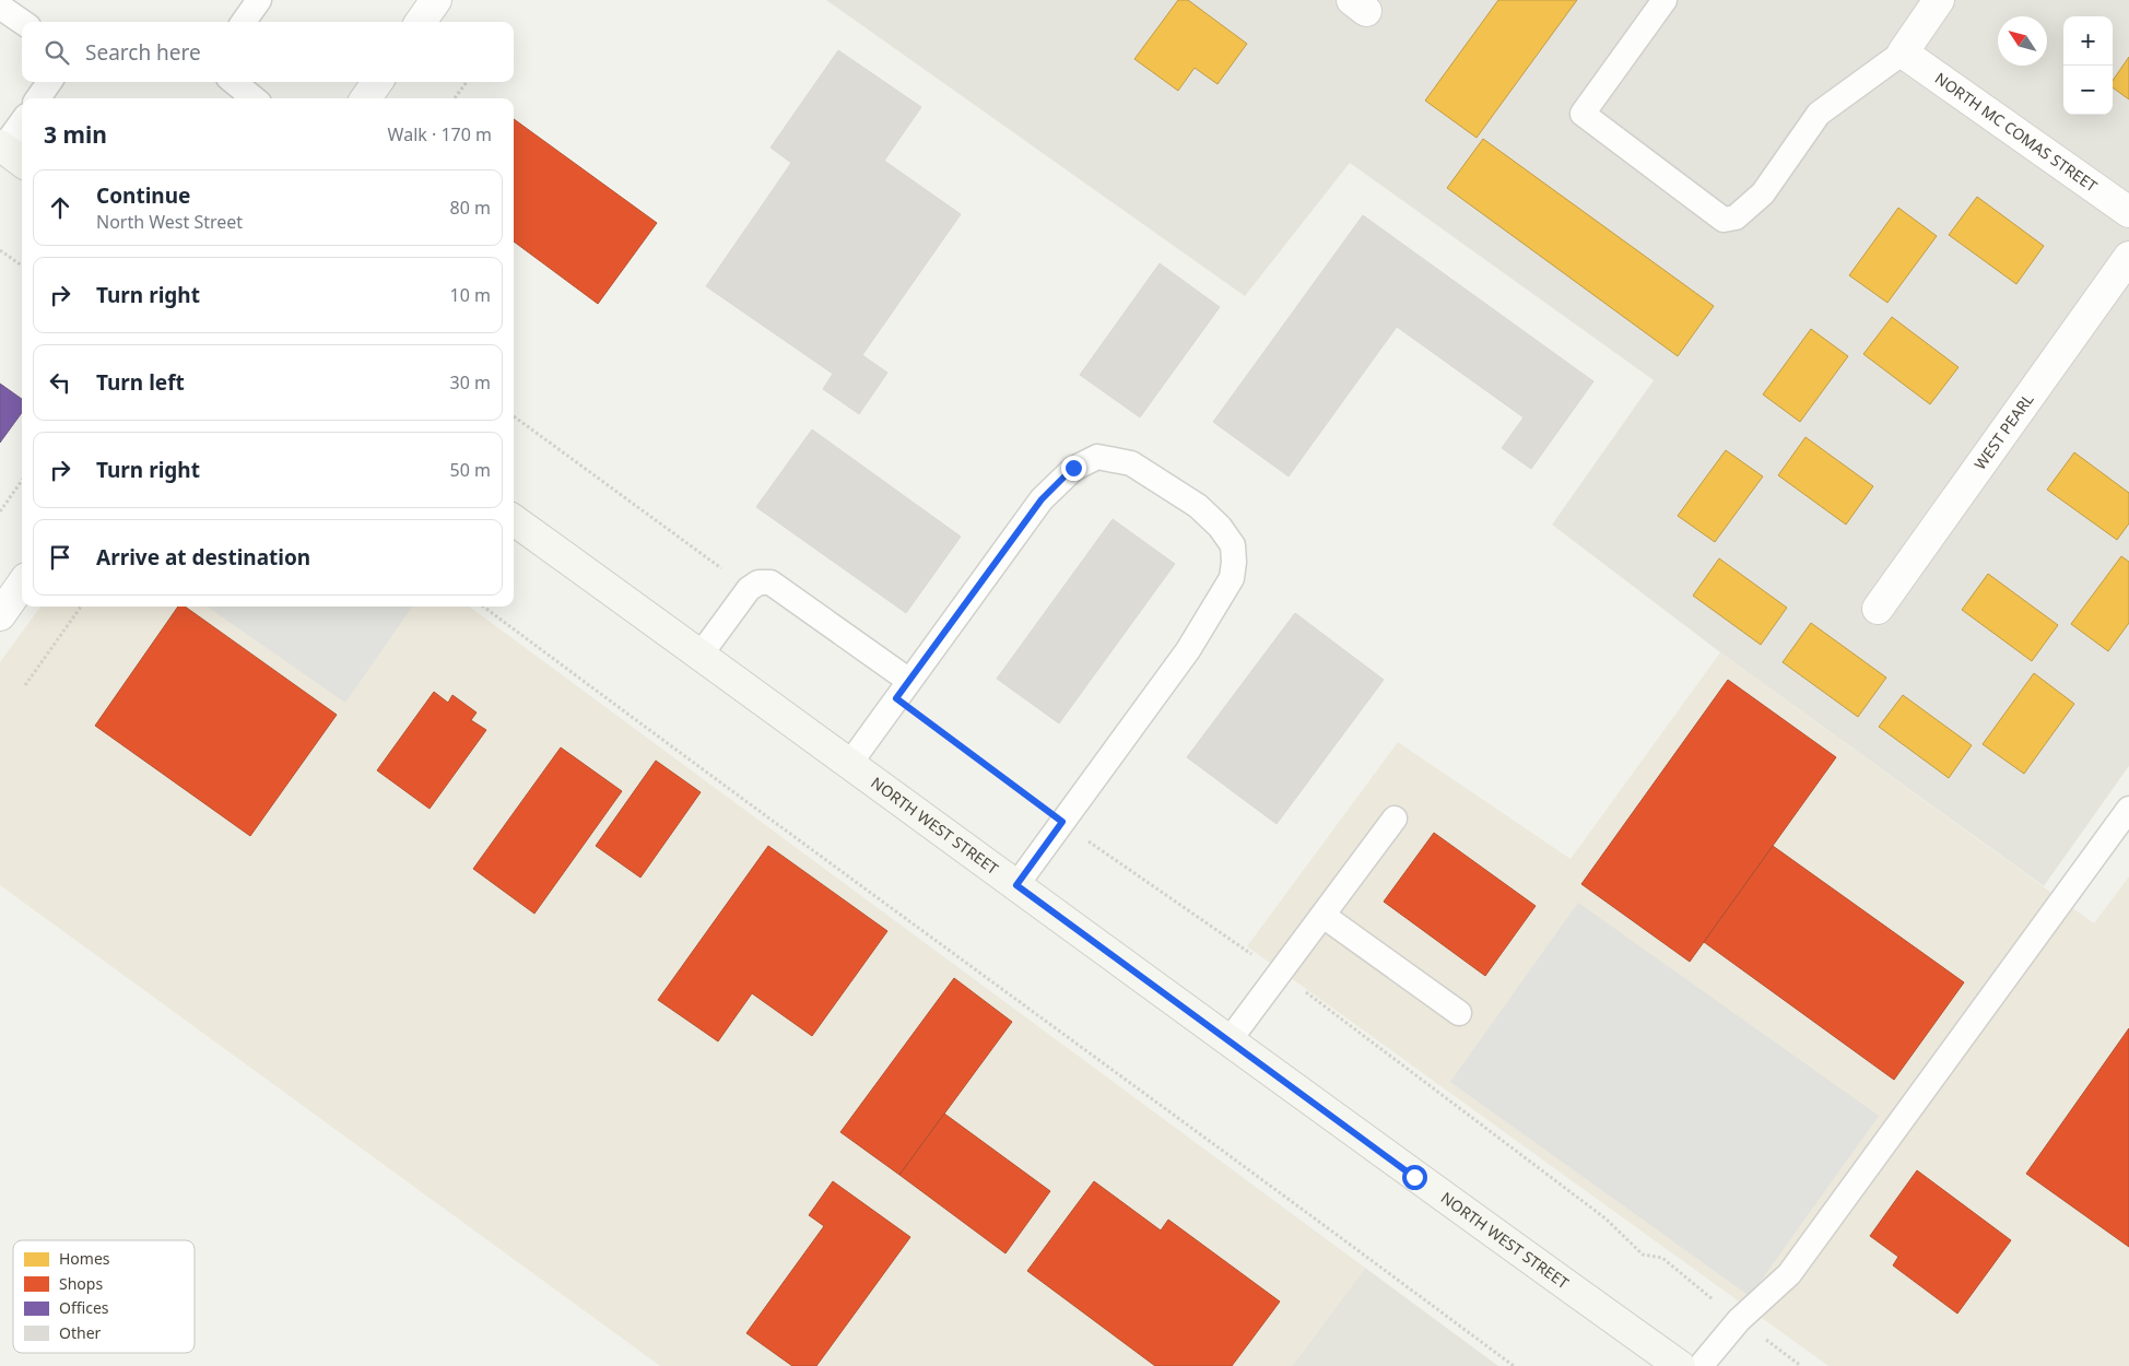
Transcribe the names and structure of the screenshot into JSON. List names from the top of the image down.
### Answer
{
  "streets": {
    "main road": ["NORTH WEST STREET"],
    "street": ["NORTH MC COMAS STREET", "WEST PEARL"]
  },
  "legend": [
    "Homes",
    "Shops",
    "Offices",
    "Other"
  ],
  "north": "top left",
  "page": {
    "map_buttons": ["+", "−"],
    "search": "Search here",
    "heading": ["3 min", "Walk · 170 m"],
    "list": [
      ["Continue", "North West Street", "80 m"],
      ["Turn right", "10 m"],
      ["Turn left", "30 m"],
      ["Turn right", "50 m"],
      "Arrive at destination"
    ]
  }
}
